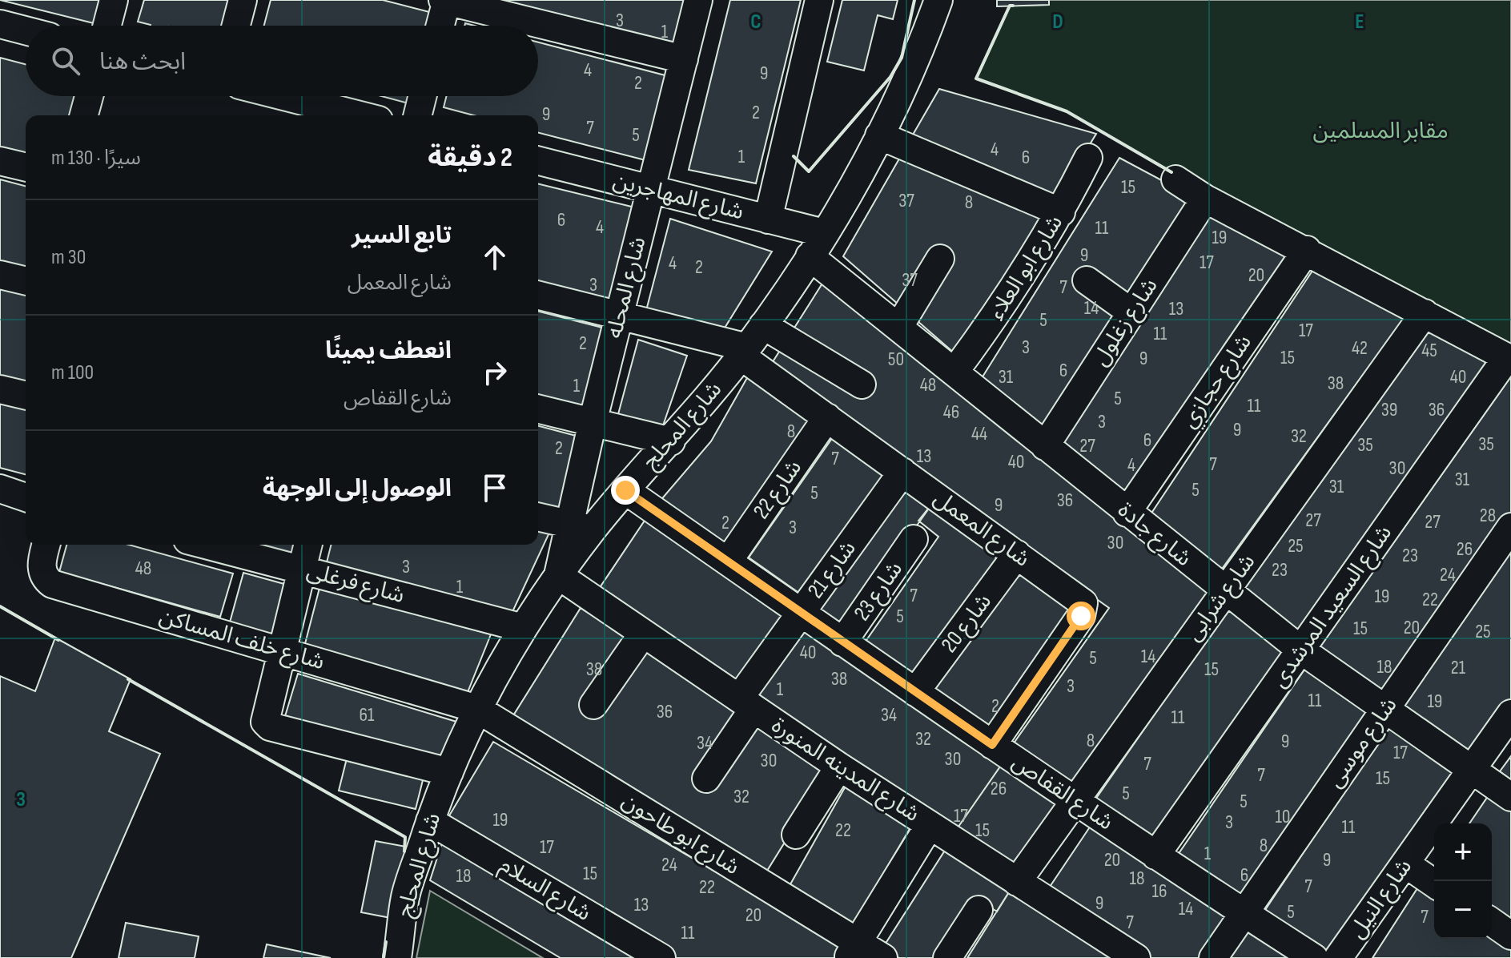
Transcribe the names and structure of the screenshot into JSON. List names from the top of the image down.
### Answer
{
  "streets": {
    "street": [
      "شارع المهاجرين",
      "شارع ابو العلاء",
      "شارع المحله",
      "شارع زغلول",
      "شارع حجازي",
      "شارع المحلج",
      "شارع 22",
      "شارع المعمل",
      "شارع جادة",
      "شارع 21",
      "شارع فرغلى",
      "شارع 23",
      "شارع شرابى",
      "شارع السعيد المرشدى",
      "شارع 20",
      "شارع خلف المساكن",
      "شارع موسى",
      "شارع المدينه المنورة",
      "شارع القفاص",
      "شارع ابو طاحون",
      "شارع السلام",
      "شارع النيل"
    ]
  },
  "crossings": [
    ["شارع المهاجرين", "شارع المحله"],
    ["شارع المهاجرين", "شارع المحلج"],
    ["شارع المهاجرين", "شارع جادة"],
    ["شارع ابو العلاء", "شارع جادة"],
    ["شارع المحله", "شارع المحلج"],
    ["شارع زغلول", "شارع جادة"],
    ["شارع حجازي", "شارع جادة"],
    ["شارع المحلج", "شارع المعمل"],
    ["شارع المحلج", "شارع جادة"],
    ["شارع المحلج", "شارع فرغلى"],
    ["شارع المحلج", "شارع خلف المساكن"],
    ["شارع المحلج", "شارع المدينه المنورة"],
    ["شارع المحلج", "شارع القفاص"],
    ["شارع المحلج", "شارع ابو طاحون"],
    ["شارع المحلج", "شارع السلام"],
    ["شارع 22", "شارع المعمل"],
    ["شارع 22", "شارع القفاص"],
    ["شارع المعمل", "شارع 21"],
    ["شارع المعمل", "شارع 20"],
    ["شارع المعمل", "شارع القفاص"],
    ["شارع جادة", "شارع شرابى"],
    ["شارع جادة", "شارع السعيد المرشدى"],
    ["شارع جادة", "شارع موسى"],
    ["شارع جادة", "شارع النيل"],
    ["شارع 21", "شارع المدينه المنورة"],
    ["شارع 21", "شارع القفاص"],
    ["شارع 23", "شارع القفاص"],
    ["شارع شرابى", "شارع المدينه المنورة"],
    ["شارع شرابى", "شارع القفاص"],
    ["شارع السعيد المرشدى", "شارع القفاص"],
    ["شارع 20", "شارع القفاص"],
    ["شارع خلف المساكن", "شارع ابو طاحون"],
    ["شارع موسى", "شارع القفاص"]
  ],
  "parks": ["مقابر المسلمين"],
  "house_numbers": [
    "3",
    "1",
    "4",
    "9",
    "2",
    "2",
    "9",
    "7",
    "5",
    "4",
    "1",
    "6",
    "15",
    "37",
    "8",
    "6",
    "4",
    "11",
    "19",
    "9",
    "17",
    "4",
    "2",
    "20",
    "37",
    "3",
    "7",
    "14",
    "13",
    "5",
    "17",
    "11",
    "2",
    "3",
    "42",
    "45",
    "15",
    "9",
    "50",
    "6",
    "31",
    "40",
    "38",
    "48",
    "1",
    "5",
    "11",
    "39",
    "36",
    "46",
    "3",
    "9",
    "8",
    "44",
    "32",
    "6",
    "35",
    "35",
    "27",
    "2",
    "13",
    "7",
    "40",
    "7",
    "4",
    "30",
    "31",
    "31",
    "5",
    "5",
    "36",
    "9",
    "28",
    "27",
    "27",
    "2",
    "3",
    "30",
    "25",
    "26",
    "23",
    "3",
    "48",
    "23",
    "24",
    "1",
    "7",
    "19",
    "22",
    "5",
    "20",
    "15",
    "25",
    "40",
    "14",
    "5",
    "18",
    "21",
    "38",
    "15",
    "38",
    "3",
    "1",
    "11",
    "19",
    "2",
    "36",
    "61",
    "34",
    "11",
    "32",
    "8",
    "9",
    "34",
    "17",
    "30",
    "30",
    "7",
    "7",
    "15",
    "26",
    "5",
    "32",
    "5",
    "17",
    "10",
    "19",
    "3",
    "11",
    "22",
    "15",
    "8",
    "17",
    "1",
    "20",
    "9",
    "24",
    "15",
    "6",
    "18",
    "18",
    "7",
    "22",
    "16",
    "9",
    "13",
    "14",
    "5",
    "20",
    "7",
    "7",
    "11"
  ],
  "page": {
    "search": "ابحث هنا",
    "heading": ["2 دقيقة", "سيرًا · 130 m"],
    "list": [
      ["تابع السير", "شارع المعمل", "30 m"],
      ["انعطف يمينًا", "شارع القفاص", "100 m"],
      "الوصول إلى الوجهة"
    ],
    "map_buttons": ["+", "−"]
  },
  "grid": {
    "columns": ["C", "D", "E"],
    "rows": ["3"]
  }
}
